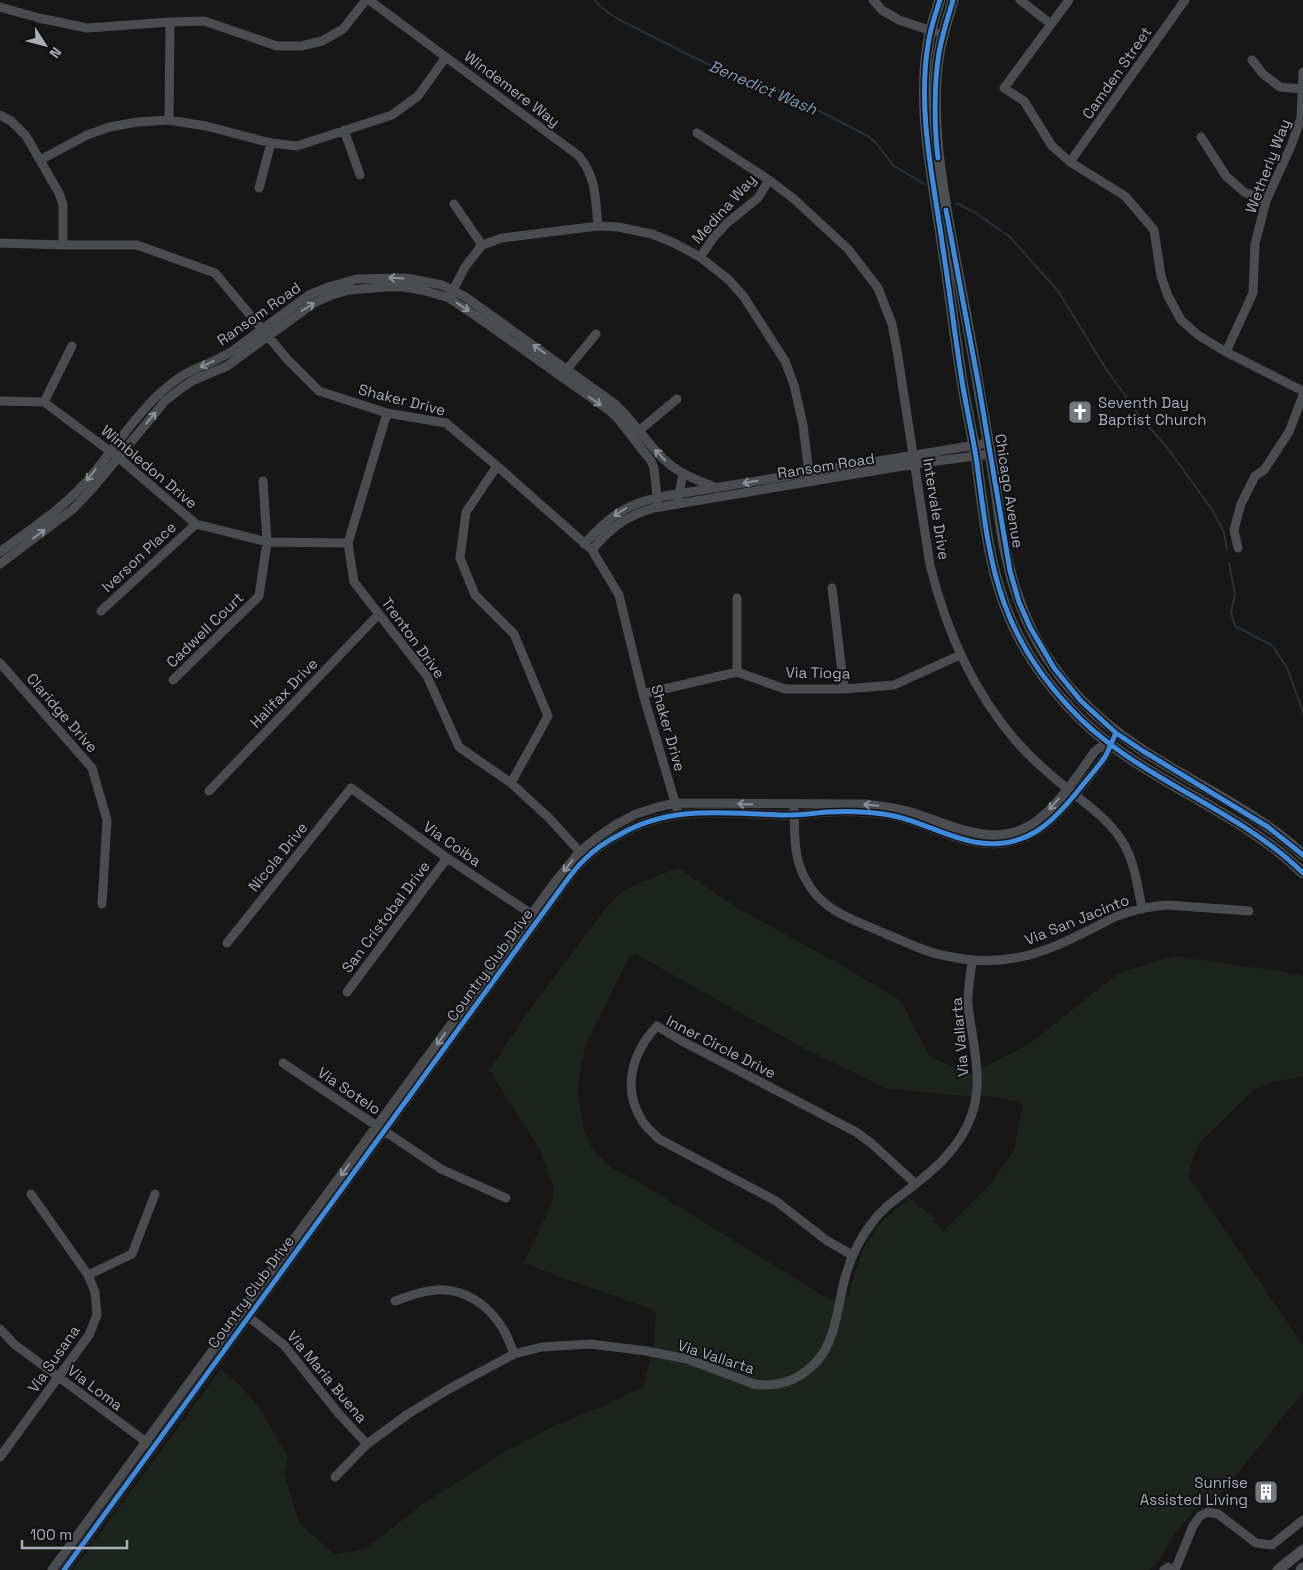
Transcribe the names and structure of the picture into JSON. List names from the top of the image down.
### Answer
{
  "streets": {
    "main road": ["Chicago Avenue"],
    "street": [
      "Camden Street",
      "Windemere Way",
      "Wetherly Way",
      "Medina Way",
      "Ransom Road",
      "Shaker Drive",
      "Wimbledon Drive",
      "Intervale Drive",
      "Iverson Place",
      "Cadwell Court",
      "Trenton Drive",
      "Via Tioga",
      "Halifax Drive",
      "Claridge Drive",
      "Via Coiba",
      "Nicola Drive",
      "San Cristobal Drive",
      "Via San Jacinto",
      "Country Club Drive",
      "Via Vallarta",
      "Inner Circle Drive",
      "Via Sotelo",
      "Via Susana",
      "Via Maria Buena",
      "Via Loma"
    ]
  },
  "crossings": [
    ["Medina Way", "Intervale Drive"],
    ["Ransom Road", "Shaker Drive"],
    ["Ransom Road", "Wimbledon Drive"],
    ["Ransom Road", "Chicago Avenue"],
    ["Ransom Road", "Intervale Drive"],
    ["Shaker Drive", "Trenton Drive"],
    ["Shaker Drive", "Country Club Drive"],
    ["Wimbledon Drive", "Iverson Place"],
    ["Wimbledon Drive", "Cadwell Court"],
    ["Wimbledon Drive", "Trenton Drive"],
    ["Chicago Avenue", "Country Club Drive"],
    ["Intervale Drive", "Via Tioga"],
    ["Intervale Drive", "Via San Jacinto"],
    ["Intervale Drive", "Country Club Drive"],
    ["Trenton Drive", "Halifax Drive"],
    ["Trenton Drive", "Country Club Drive"],
    ["Via Coiba", "Nicola Drive"],
    ["Via Coiba", "San Cristobal Drive"],
    ["Via Coiba", "Country Club Drive"],
    ["Via San Jacinto", "Country Club Drive"],
    ["Via San Jacinto", "Via Vallarta"],
    ["Country Club Drive", "Via Sotelo"],
    ["Country Club Drive", "Via Maria Buena"],
    ["Country Club Drive", "Via Loma"],
    ["Via Vallarta", "Inner Circle Drive"],
    ["Via Vallarta", "Via Maria Buena"],
    ["Via Susana", "Via Loma"]
  ],
  "water": ["Benedict Wash"],
  "places": {
    "church": ["Seventh Day Baptist Church"],
    "building": ["Sunrise Assisted Living"]
  },
  "scale_bar": "100 m",
  "north": "bottom right"
}
